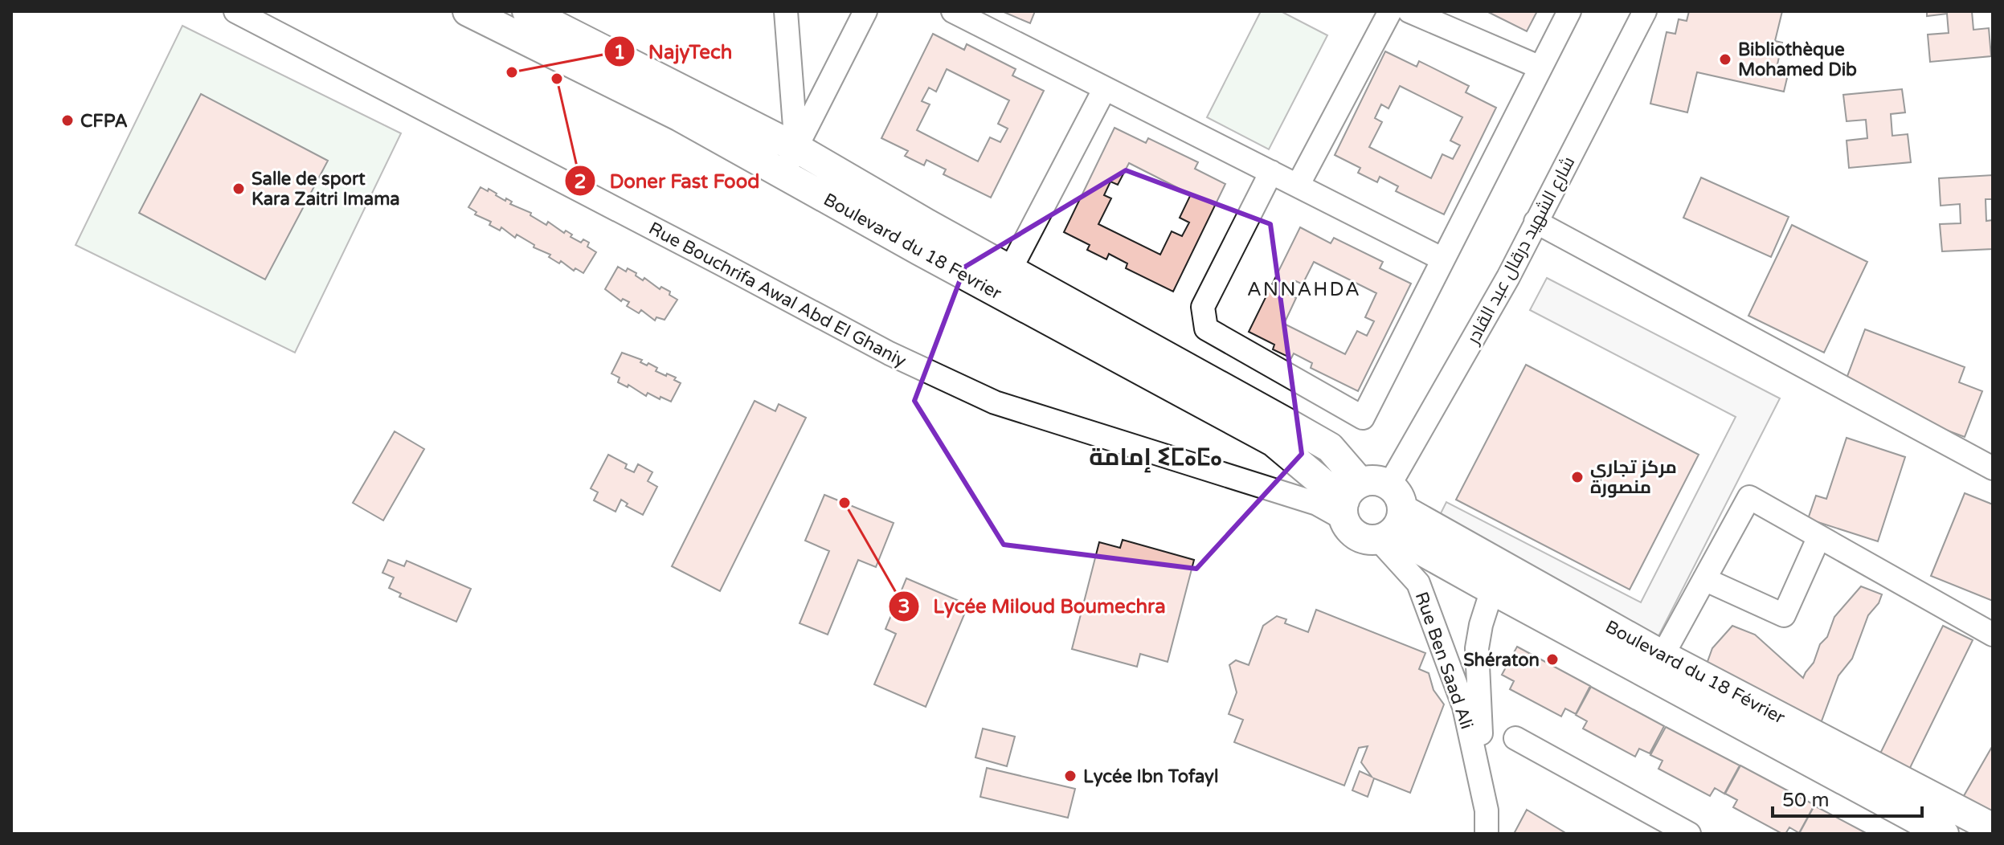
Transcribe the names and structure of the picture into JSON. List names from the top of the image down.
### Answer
{
  "streets": {
    "main road": ["Boulevard du 18 Fevrier", "Boulevard du 18 Février"],
    "street": ["شارع الشهيد درقال عبد القادر", "Rue Bouchrifa Awal Abd El Ghaniy", "Rue Ben Saad Ali"]
  },
  "crossings": [
    ["Boulevard du 18 Fevrier", "Rue Bouchrifa Awal Abd El Ghaniy"],
    ["شارع الشهيد درقال عبد القادر", "Rue Ben Saad Ali"],
    ["شارع الشهيد درقال عبد القادر", "Boulevard du 18 Février"],
    ["Rue Ben Saad Ali", "Boulevard du 18 Février"]
  ],
  "districts": ["ANNAHDA", "إمامة ⵉⵎⴰⵎⴰ"],
  "places": [
    "Bibliothèque Mohamed Dib",
    "NajyTech",
    "Doner Fast Food",
    "CFPA",
    "Salle de sport Kara Zaitri Imama",
    "مركز تجاري منصورة",
    "Lycée Miloud Boumechra",
    "Shératon",
    "Lycée Ibn Tofayl"
  ],
  "scale_bar": "50 m"
}
